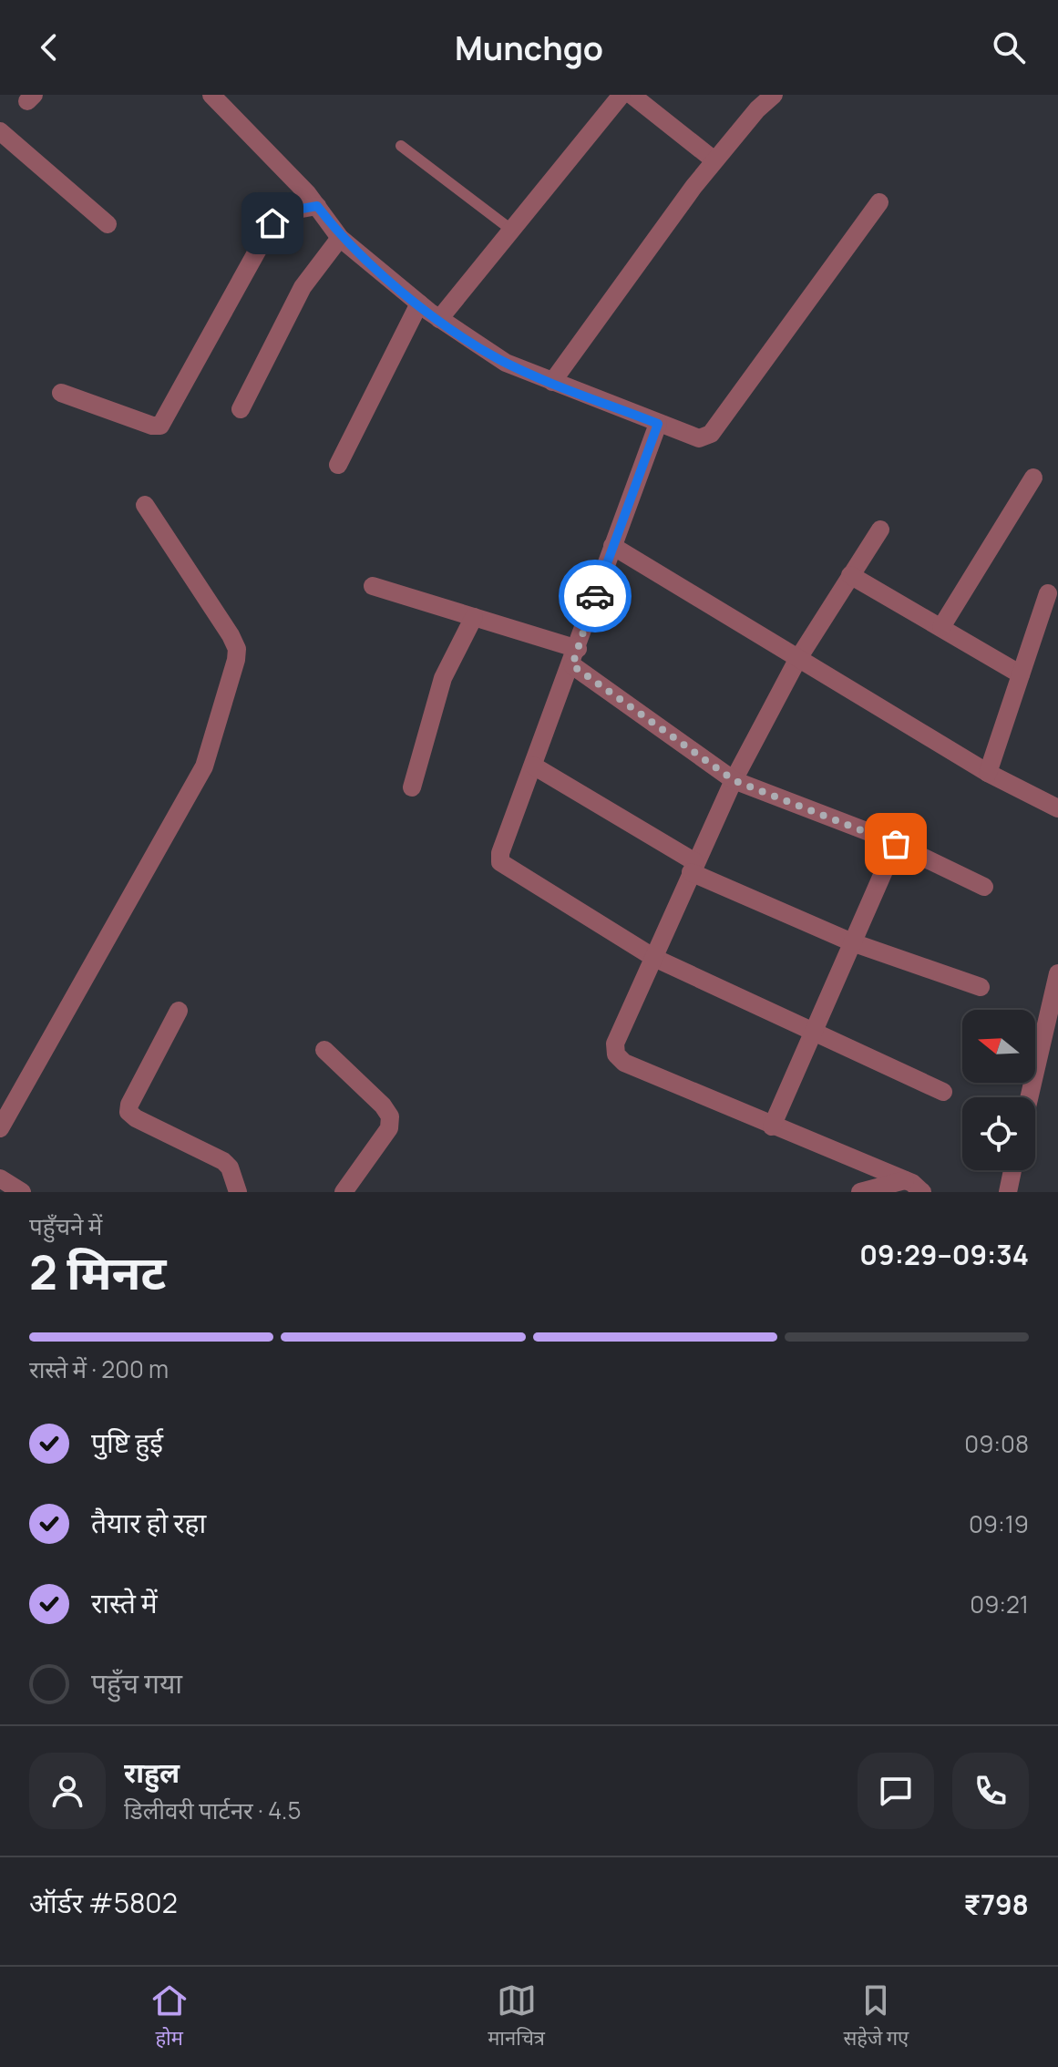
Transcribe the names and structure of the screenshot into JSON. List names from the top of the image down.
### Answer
{
  "north": "left",
  "page": {
    "header": "Munchgo",
    "heading": ["2 मिनट", "पहुँचने में", "09:29–09:34"],
    "panel": [
      "राहुल",
      "डिलीवरी पार्टनर · 4.5",
      "ऑर्डर #5802",
      "₹798"
    ],
    "bar": "रास्ते में · 200 m",
    "list": [
      ["पुष्टि हुई", "09:08"],
      ["तैयार हो रहा", "09:19"],
      ["रास्ते में", "09:21"],
      "पहुँच गया"
    ],
    "tabs": ["होम", "मानचित्र", "सहेजे गए"]
  }
}
